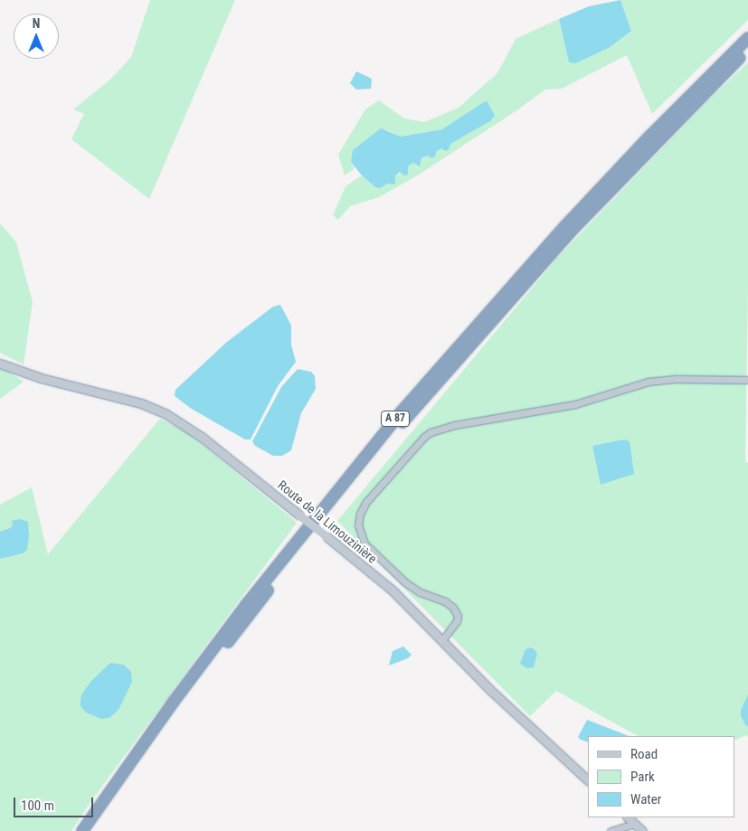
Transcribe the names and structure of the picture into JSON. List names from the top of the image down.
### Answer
{
  "streets": {
    "highway": ["A 87"],
    "street": ["Route de la Limouzinière"]
  },
  "legend": ["Road", "Park", "Water"],
  "scale_bar": "100 m",
  "north": "top"
}
